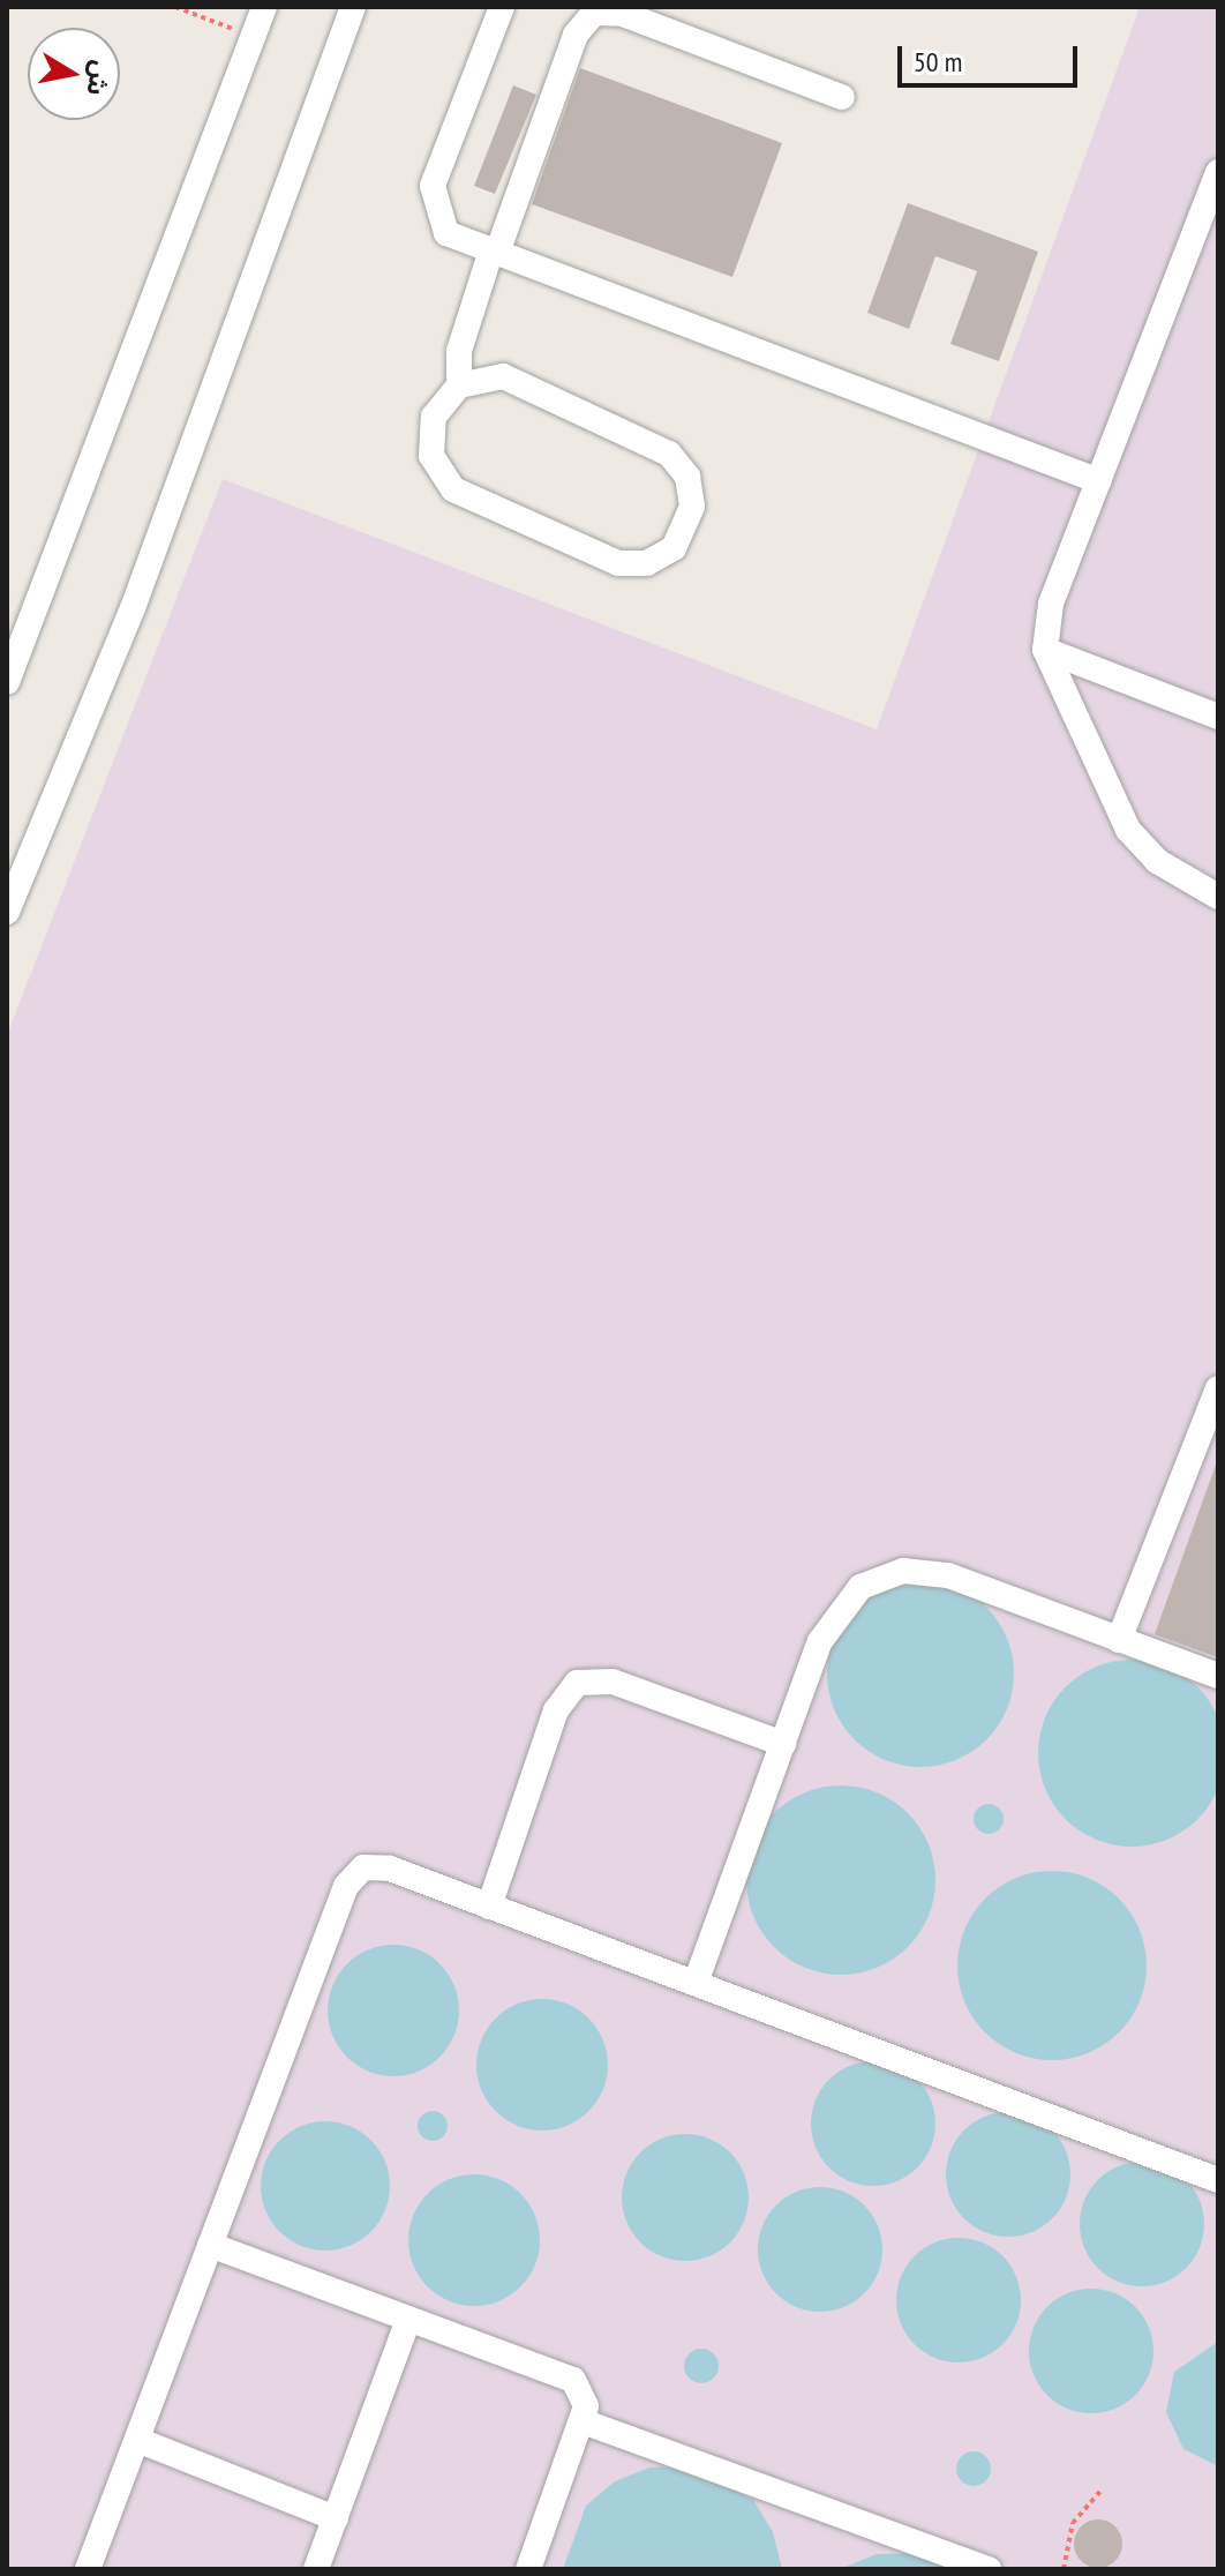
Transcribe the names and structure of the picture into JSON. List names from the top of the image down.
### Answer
{
  "scale_bar": "50 m",
  "north": "right"
}
